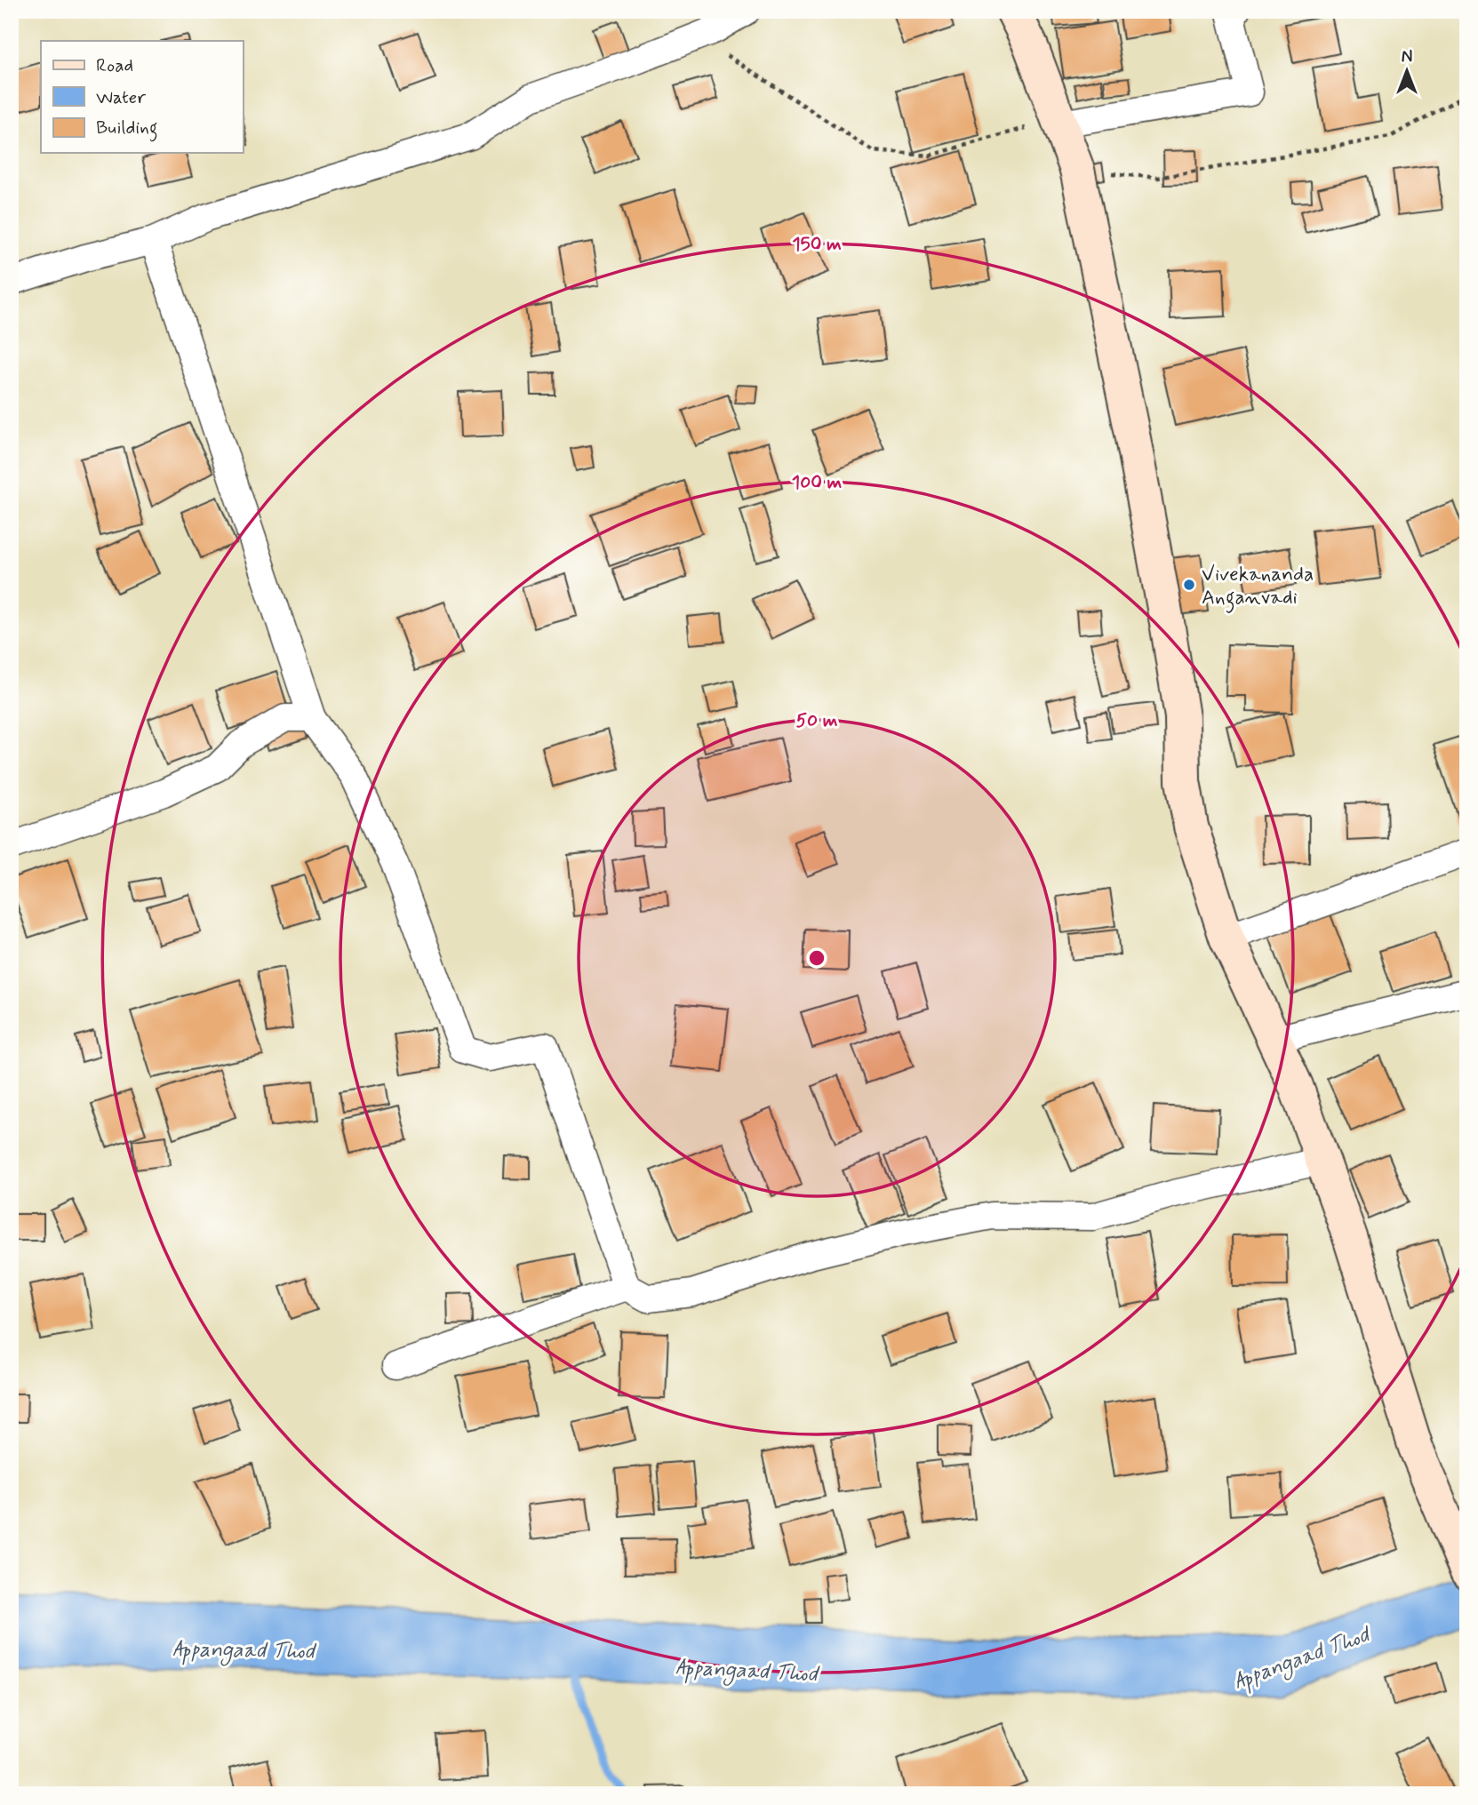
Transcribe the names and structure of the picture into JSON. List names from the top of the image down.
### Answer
{
  "water": ["Appangaad Thod"],
  "places": ["Vivekananda Anganvadi"],
  "legend": ["Road", "Water", "Building"],
  "north": "top",
  "rings": ["150 m", "100 m", "50 m"]
}
